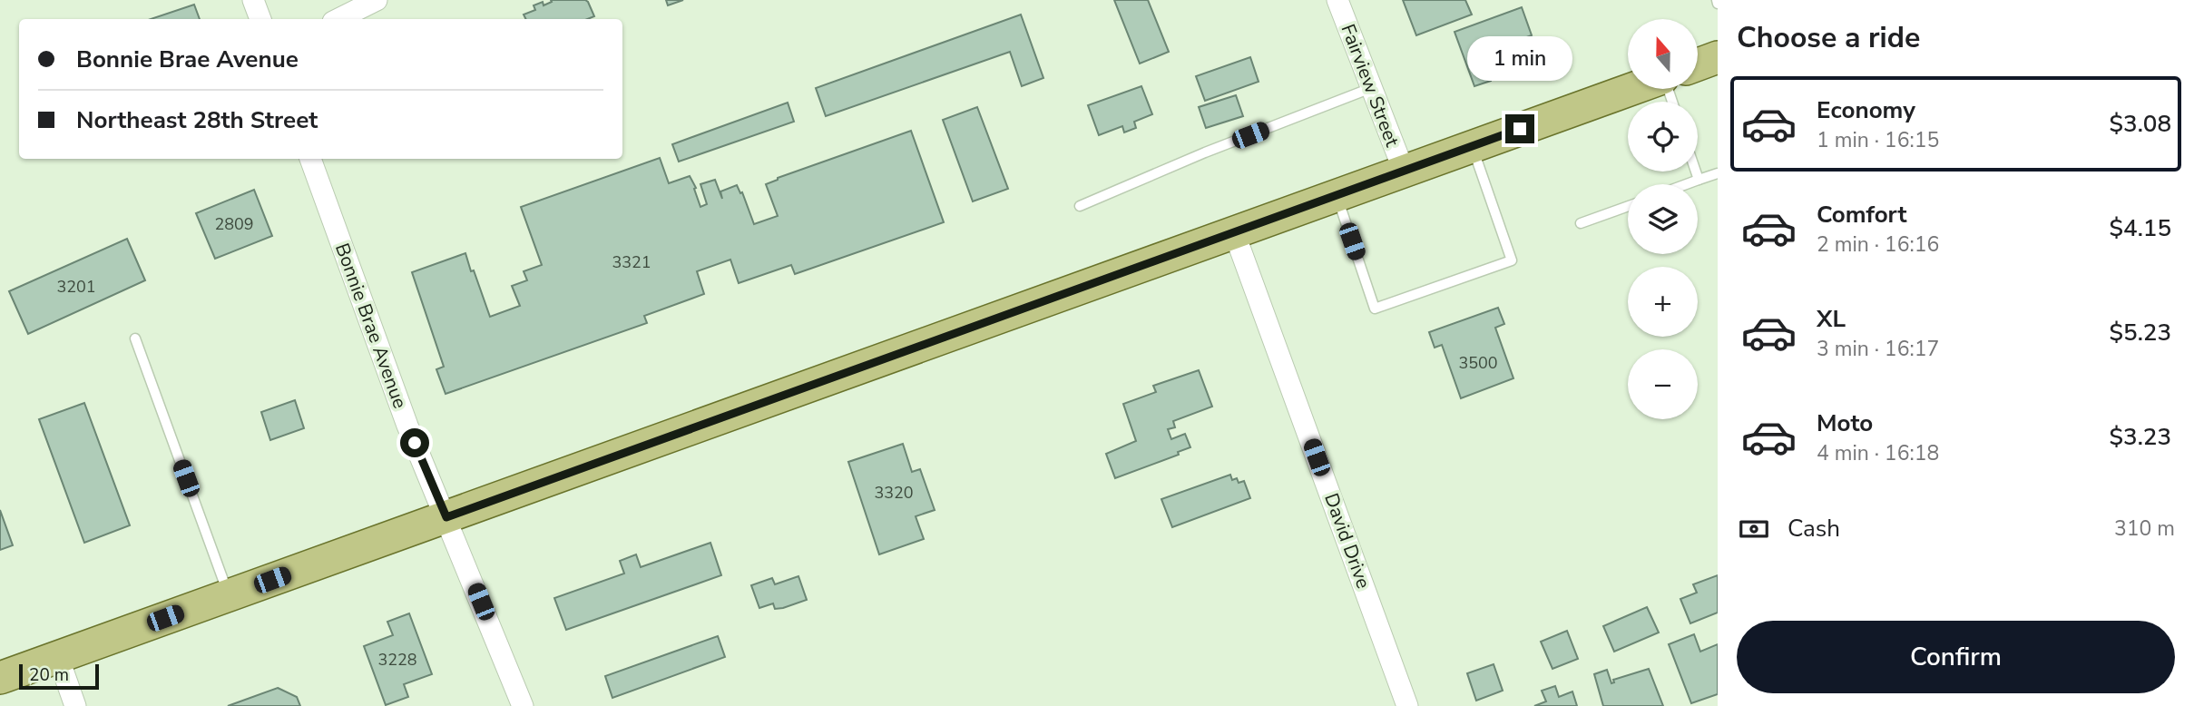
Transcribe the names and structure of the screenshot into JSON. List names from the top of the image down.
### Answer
{
  "streets": {
    "street": ["Fairview Street", "Bonnie Brae Avenue", "David Drive"]
  },
  "house_numbers": [
    "2809",
    "3321",
    "3201",
    "3500",
    "3320",
    "3228"
  ],
  "scale_bar": "20 m",
  "north": "top",
  "page": {
    "heading": "Choose a ride",
    "map_buttons": ["+", "−"],
    "banner": ["Bonnie Brae Avenue", "Northeast 28th Street"],
    "bubble": "1 min",
    "list": [
      {
        "name": "Economy",
        "note": "1 min · 16:15",
        "value": "$3.08"
      },
      {
        "name": "Comfort",
        "note": "2 min · 16:16",
        "value": "$4.15"
      },
      {
        "name": "XL",
        "note": "3 min · 16:17",
        "value": "$5.23"
      },
      {
        "name": "Moto",
        "note": "4 min · 16:18",
        "value": "$3.23"
      }
    ],
    "pay": ["Cash", "310 m"],
    "buttons": "Confirm",
    "scale": "20 m"
  }
}
